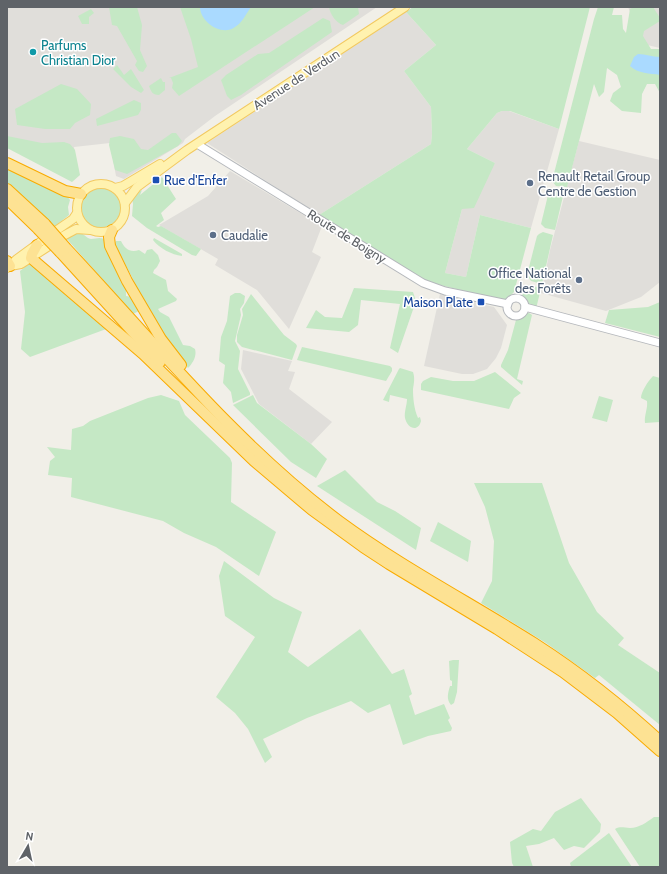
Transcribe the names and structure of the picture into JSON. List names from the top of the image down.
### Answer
{
  "streets": {
    "main road": ["Avenue de Verdun"],
    "street": ["Route de Boigny"]
  },
  "crossings": [
    ["Avenue de Verdun", "Route de Boigny"]
  ],
  "places": {
    "other": [
      "Parfums Christian Dior",
      "Renault Retail Group Centre de Gestion",
      "Caudalie",
      "Office National des Forêts"
    ],
    "transit": ["Rue d'Enfer", "Maison Plate"]
  },
  "north": "top"
}
